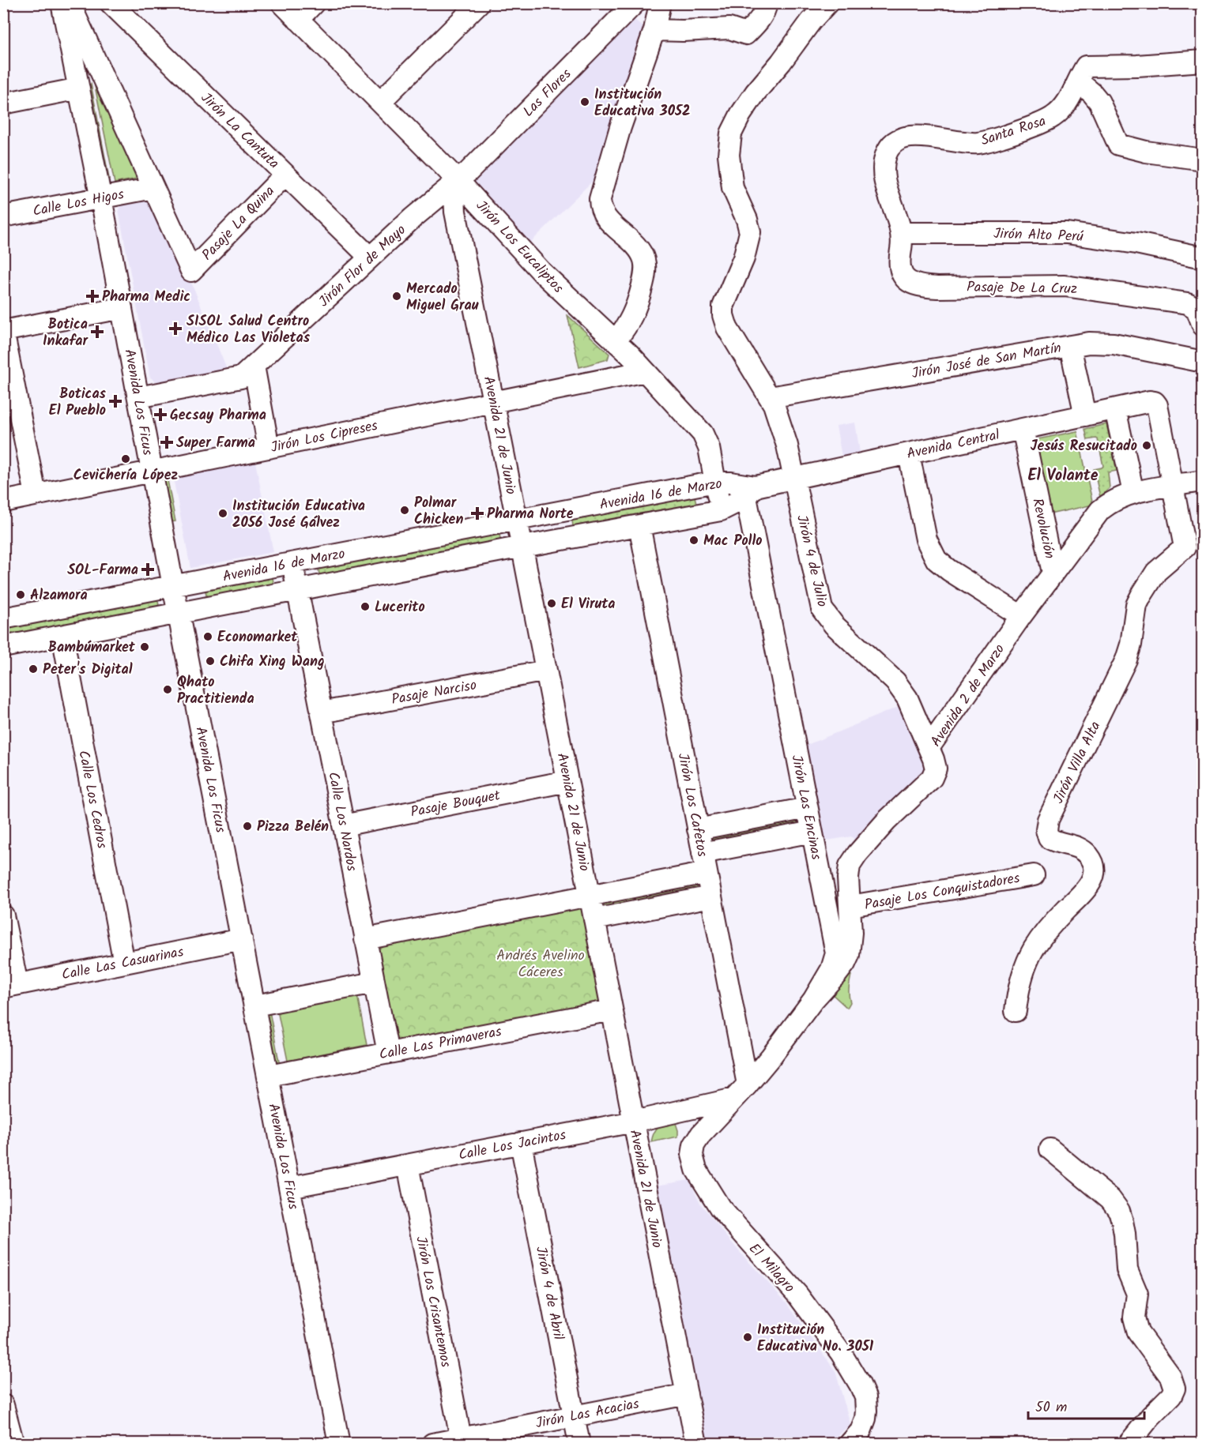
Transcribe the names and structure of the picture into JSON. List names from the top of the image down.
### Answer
{
  "streets": {
    "street": [
      "Las Flores",
      "Jirón La Cantuta",
      "Santa Rosa",
      "Calle Los Higos",
      "Pasaje La Quina",
      "Jirón Alto Perú",
      "Jirón Los Eucaliptos",
      "Jirón Flor de Mayo",
      "Pasaje De La Cruz",
      "Jirón José de San Martín",
      "Avenida Los Ficus",
      "Avenida 21 de Junio",
      "Jirón Los Cipreses",
      "Avenida Central",
      "Avenida 16 de Marzo",
      "Revolución",
      "Jirón 4 de Julio",
      "Pasaje Narciso",
      "Avenida 2 de Marzo",
      "Jirón Villa Alta",
      "Calle Los Cedros",
      "Pasaje Bouquet",
      "Jirón Los Cafetos",
      "Jirón Las Encinas",
      "Calle Los Nardos",
      "Pasaje Los Conquistadores",
      "Calle Las Casuarinas",
      "Calle Las Primaveras",
      "Calle Los Jacintos",
      "El Milagro",
      "Jirón 4 de Abril",
      "Jirón Los Crisantemos",
      "Jirón Las Acacias"
    ]
  },
  "crossings": [
    ["Las Flores", "Jirón Los Eucaliptos"],
    ["Las Flores", "Jirón Flor de Mayo"],
    ["Las Flores", "Avenida 21 de Junio"],
    ["Jirón La Cantuta", "Pasaje La Quina"],
    ["Jirón La Cantuta", "Jirón Flor de Mayo"],
    ["Santa Rosa", "Jirón Alto Perú"],
    ["Santa Rosa", "Pasaje De La Cruz"],
    ["Calle Los Higos", "Pasaje La Quina"],
    ["Calle Los Higos", "Avenida Los Ficus"],
    ["Jirón Alto Perú", "Pasaje De La Cruz"],
    ["Jirón Los Eucaliptos", "Jirón Flor de Mayo"],
    ["Jirón Los Eucaliptos", "Avenida 21 de Junio"],
    ["Jirón Los Eucaliptos", "Jirón Los Cipreses"],
    ["Jirón Los Eucaliptos", "Avenida 16 de Marzo"],
    ["Jirón Flor de Mayo", "Avenida Los Ficus"],
    ["Jirón Flor de Mayo", "Avenida 21 de Junio"],
    ["Jirón José de San Martín", "Jirón 4 de Julio"],
    ["Avenida Los Ficus", "Jirón Los Cipreses"],
    ["Avenida Los Ficus", "Avenida 16 de Marzo"],
    ["Avenida Los Ficus", "Calle Las Casuarinas"],
    ["Avenida Los Ficus", "Calle Las Primaveras"],
    ["Avenida Los Ficus", "Calle Los Jacintos"],
    ["Avenida 21 de Junio", "Jirón Los Cipreses"],
    ["Avenida 21 de Junio", "Avenida 16 de Marzo"],
    ["Avenida 21 de Junio", "Pasaje Narciso"],
    ["Avenida 21 de Junio", "Pasaje Bouquet"],
    ["Avenida 21 de Junio", "Calle Las Primaveras"],
    ["Avenida 21 de Junio", "Calle Los Jacintos"],
    ["Avenida 21 de Junio", "Jirón Las Acacias"],
    ["Avenida Central", "Avenida 16 de Marzo"],
    ["Avenida Central", "Revolución"],
    ["Avenida Central", "Jirón 4 de Julio"],
    ["Avenida Central", "Avenida 2 de Marzo"],
    ["Avenida Central", "Jirón Villa Alta"],
    ["Avenida Central", "Jirón Las Encinas"],
    ["Avenida 16 de Marzo", "Calle Los Cedros"],
    ["Avenida 16 de Marzo", "Jirón Los Cafetos"],
    ["Avenida 16 de Marzo", "Jirón Las Encinas"],
    ["Avenida 16 de Marzo", "Calle Los Nardos"],
    ["Revolución", "Avenida 2 de Marzo"],
    ["Jirón 4 de Julio", "Avenida 2 de Marzo"],
    ["Pasaje Narciso", "Calle Los Nardos"],
    ["Avenida 2 de Marzo", "Jirón Villa Alta"],
    ["Avenida 2 de Marzo", "Jirón Las Encinas"],
    ["Avenida 2 de Marzo", "Pasaje Los Conquistadores"],
    ["Calle Los Cedros", "Calle Las Casuarinas"],
    ["Pasaje Bouquet", "Calle Los Nardos"],
    ["Jirón Los Cafetos", "Jirón Las Encinas"],
    ["Jirón Las Encinas", "Calle Los Jacintos"],
    ["Jirón Las Encinas", "El Milagro"],
    ["Calle Los Nardos", "Calle Las Primaveras"],
    ["Calle Los Jacintos", "El Milagro"],
    ["Calle Los Jacintos", "Jirón 4 de Abril"],
    ["Calle Los Jacintos", "Jirón Los Crisantemos"],
    ["Jirón 4 de Abril", "Jirón Las Acacias"],
    ["Jirón Los Crisantemos", "Jirón Las Acacias"]
  ],
  "districts": ["El Volante"],
  "parks": ["Andrés Avelino Cáceres"],
  "places": {
    "other": [
      "Institución Educativa 3052",
      "Mercado Miguel Grau",
      "Jesús Resucitado",
      "Cevichería López",
      "Polmar Chicken",
      "Institución Educativa 2056 José Gálvez",
      "Mac Pollo",
      "Alzamora",
      "El Viruta",
      "Lucerito",
      "Economarket",
      "Bambúmarket",
      "Chifa Xing Wang",
      "Peter's Digital",
      "Qhato Practitienda",
      "Pizza Belén",
      "Institución Educativa No. 3051"
    ],
    "health": [
      "Pharma Medic",
      "SISOL Salud Centro Médico Las Violetas",
      "Botica Inkafar",
      "Boticas El Pueblo",
      "Gecsay Pharma",
      "Super Farma",
      "Pharma Norte",
      "SOL-Farma"
    ]
  },
  "scale_bar": "50 m"
}
